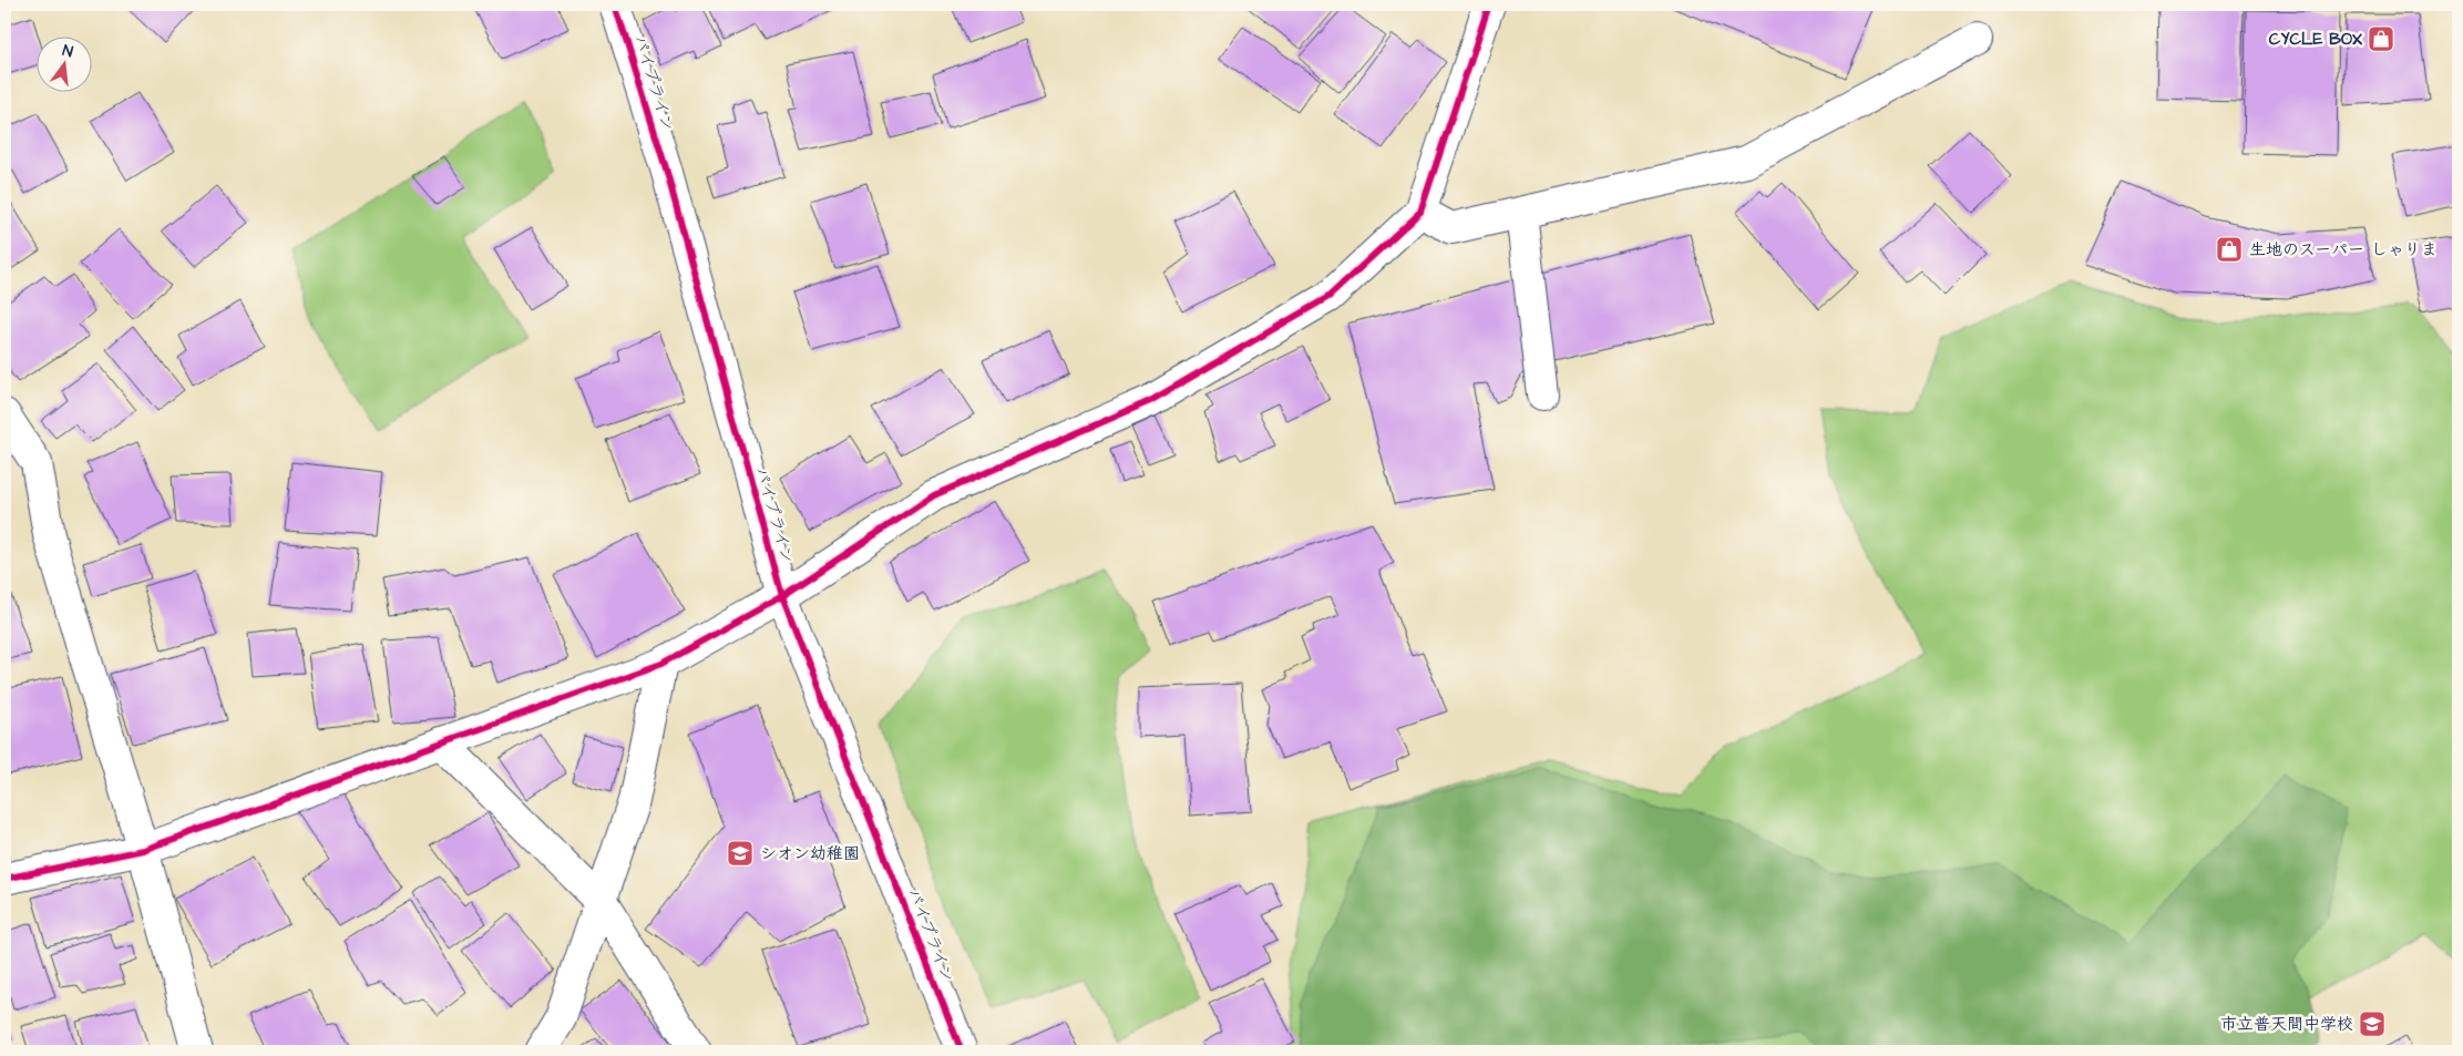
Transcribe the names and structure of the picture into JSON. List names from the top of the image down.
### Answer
{
  "streets": {
    "street": ["パイプライン"]
  },
  "places": {
    "shop": ["CYCLE BOX", "生地のスーパー しゃりま"],
    "school or university": ["シオン幼稚園", "市立普天間中学校"]
  },
  "north": "top"
}
